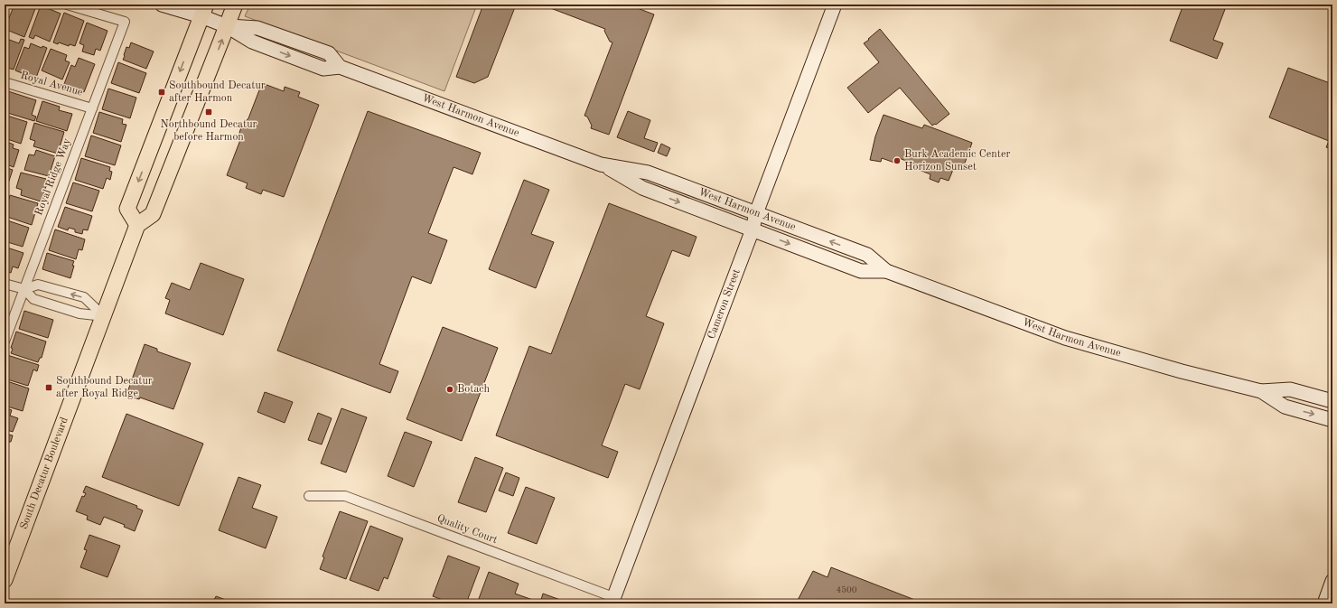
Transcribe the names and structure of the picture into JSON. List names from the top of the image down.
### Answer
{
  "streets": {
    "main road": ["West Harmon Avenue", "Cameron Street", "South Decatur Boulevard"],
    "street": ["Royal Avenue", "Royal Ridge Way", "Quality Court"]
  },
  "crossings": [
    ["Royal Avenue", "Royal Ridge Way"],
    ["West Harmon Avenue", "Cameron Street"],
    ["Cameron Street", "Quality Court"]
  ],
  "places": {
    "transit": ["Southbound Decatur after Harmon", "Northbound Decatur before Harmon", "Southbound Decatur after Royal Ridge"],
    "other": ["Burk Academic Center Horizon Sunset", "Botach"]
  },
  "house_numbers": ["4500"]
}
